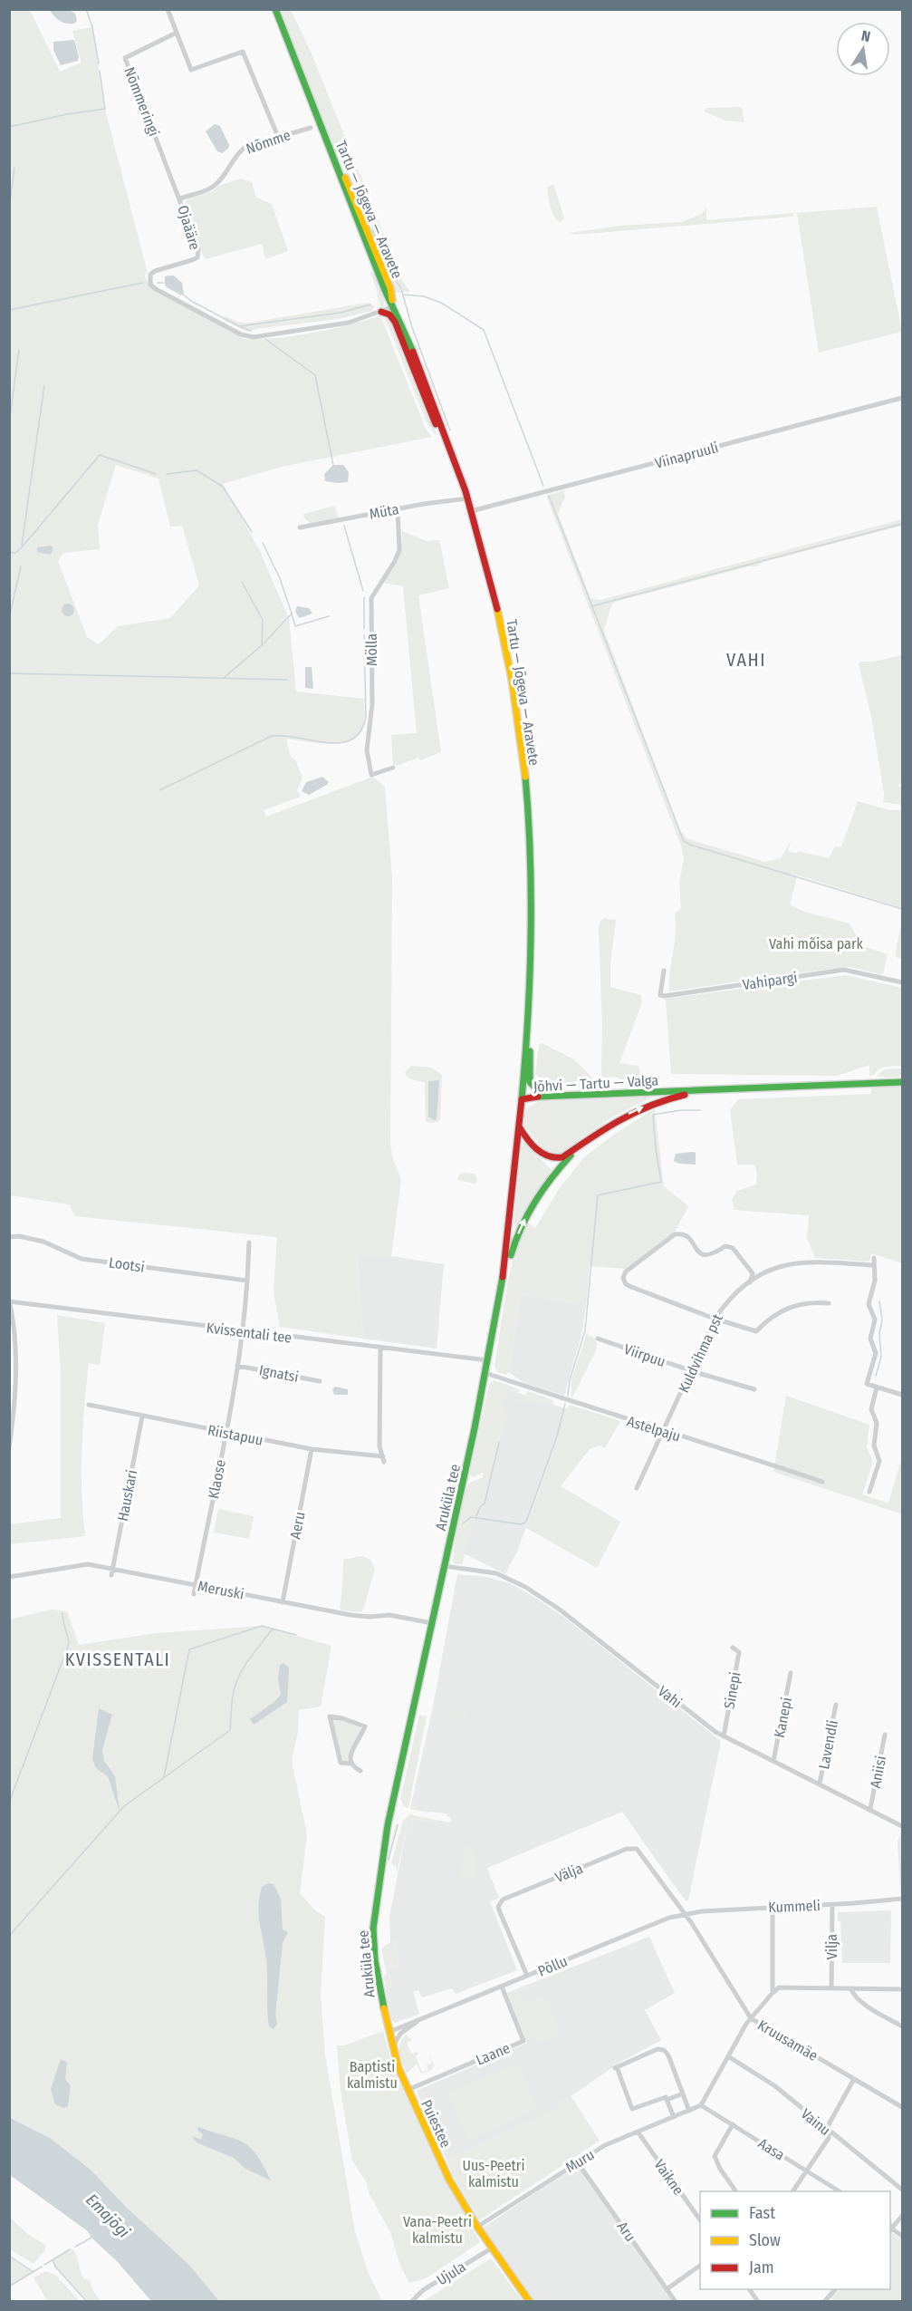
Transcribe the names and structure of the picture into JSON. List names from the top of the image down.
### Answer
{
  "streets": {
    "main road": [
      "Tartu — Jõgeva — Aravete",
      "Jõhvi — Tartu — Valga",
      "Aruküla tee",
      "Puiestee"
    ],
    "street": [
      "Nõmmeringi",
      "Nõmme",
      "Ojaääre",
      "Viinapruuli",
      "Müta",
      "Mölla",
      "Vahipargi",
      "Lootsi",
      "Kvissentali tee",
      "Kuldvihma pst",
      "Viirpuu",
      "Ignatsi",
      "Astelpaju",
      "Riistapuu",
      "Klaose",
      "Hauskari",
      "Aeru",
      "Meruski",
      "Sinepi",
      "Vahi",
      "Kanepi",
      "Lavendli",
      "Aniisi",
      "Välja",
      "Kummeli",
      "Vilja",
      "Põllu",
      "Kruusamäe",
      "Laane",
      "Vainu",
      "Aasa",
      "Muru",
      "Vaikne",
      "Aru",
      "Ujula"
    ]
  },
  "crossings": [
    ["Nõmmeringi", "Nõmme"],
    ["Nõmmeringi", "Ojaääre"],
    ["Nõmme", "Ojaääre"],
    ["Tartu — Jõgeva — Aravete", "Viinapruuli"],
    ["Tartu — Jõgeva — Aravete", "Müta"],
    ["Tartu — Jõgeva — Aravete", "Jõhvi — Tartu — Valga"],
    ["Müta", "Mölla"],
    ["Jõhvi — Tartu — Valga", "Kvissentali tee"],
    ["Jõhvi — Tartu — Valga", "Aruküla tee"],
    ["Kvissentali tee", "Riistapuu"],
    ["Kvissentali tee", "Klaose"],
    ["Kvissentali tee", "Aruküla tee"],
    ["Kuldvihma pst", "Viirpuu"],
    ["Kuldvihma pst", "Astelpaju"],
    ["Ignatsi", "Klaose"],
    ["Astelpaju", "Aruküla tee"],
    ["Riistapuu", "Klaose"],
    ["Riistapuu", "Hauskari"],
    ["Riistapuu", "Aeru"],
    ["Klaose", "Meruski"],
    ["Hauskari", "Meruski"],
    ["Aruküla tee", "Meruski"],
    ["Aruküla tee", "Vahi"],
    ["Aruküla tee", "Põllu"],
    ["Aruküla tee", "Puiestee"],
    ["Aeru", "Meruski"],
    ["Sinepi", "Vahi"],
    ["Vahi", "Kanepi"],
    ["Vahi", "Lavendli"],
    ["Vahi", "Aniisi"],
    ["Välja", "Kummeli"],
    ["Välja", "Põllu"],
    ["Välja", "Kruusamäe"],
    ["Kummeli", "Vilja"],
    ["Kummeli", "Põllu"],
    ["Kummeli", "Kruusamäe"],
    ["Põllu", "Kruusamäe"],
    ["Põllu", "Laane"],
    ["Põllu", "Puiestee"],
    ["Laane", "Puiestee"],
    ["Puiestee", "Muru"],
    ["Puiestee", "Ujula"],
    ["Aasa", "Muru"],
    ["Muru", "Vaikne"],
    ["Muru", "Aru"]
  ],
  "districts": ["VAHI", "KVISSENTALI"],
  "water": ["Emajõgi"],
  "parks": [
    "Vahi mõisa park",
    "Baptisti kalmistu",
    "Uus-Peetri kalmistu",
    "Vana-Peetri kalmistu"
  ],
  "legend": ["Fast", "Slow", "Jam"],
  "north": "top"
}
